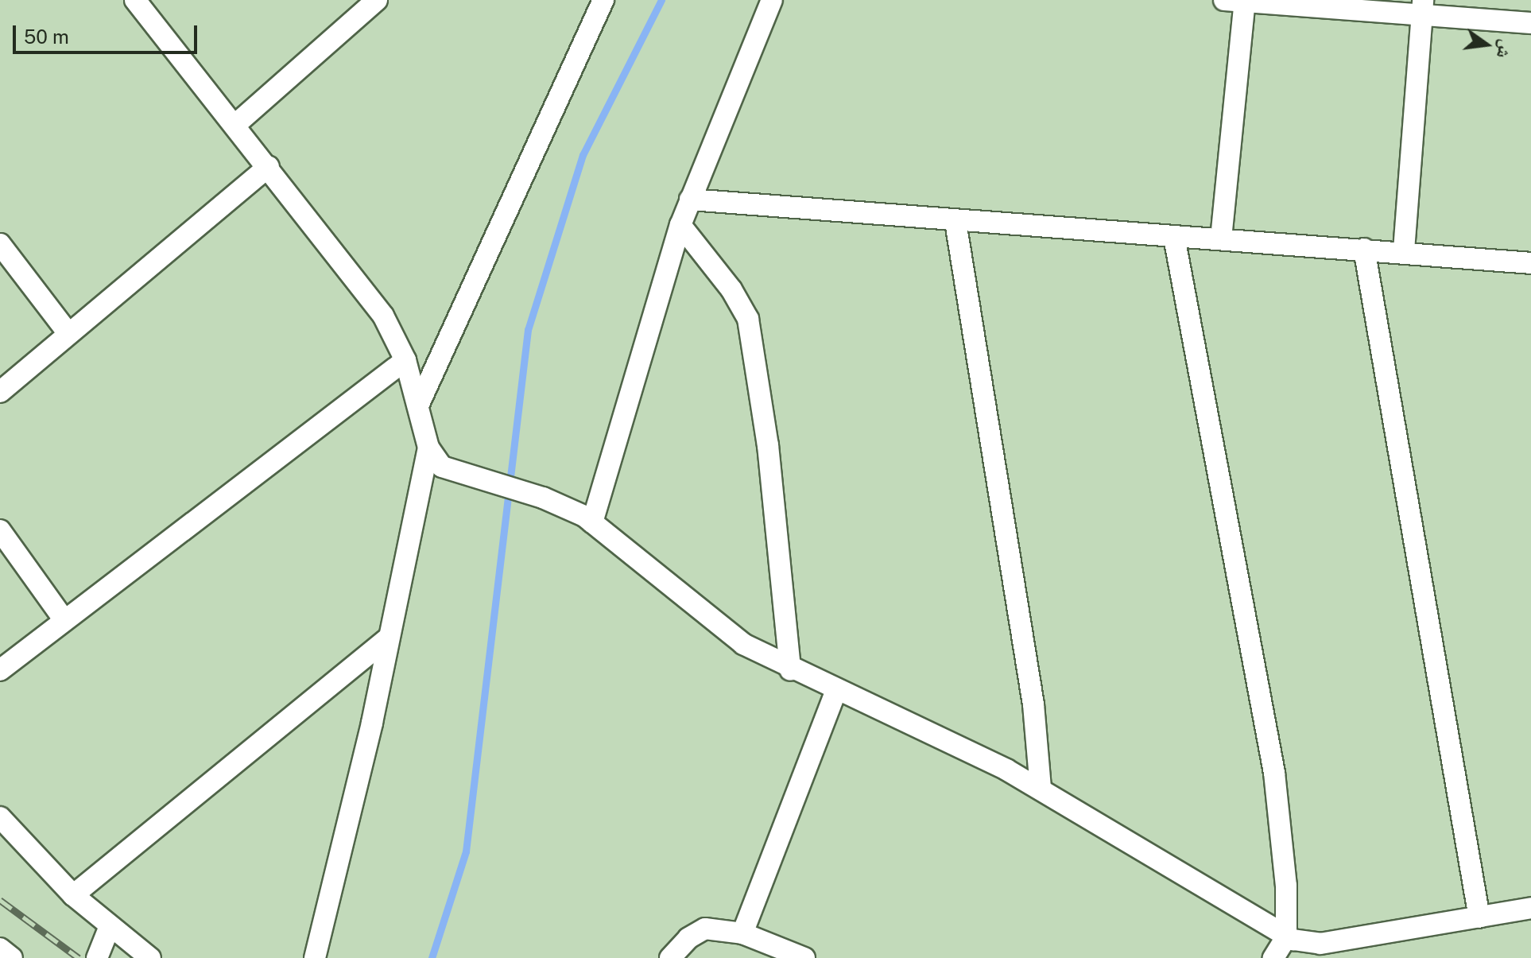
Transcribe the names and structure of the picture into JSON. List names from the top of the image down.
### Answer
{
  "scale_bar": "50 m",
  "north": "right"
}
